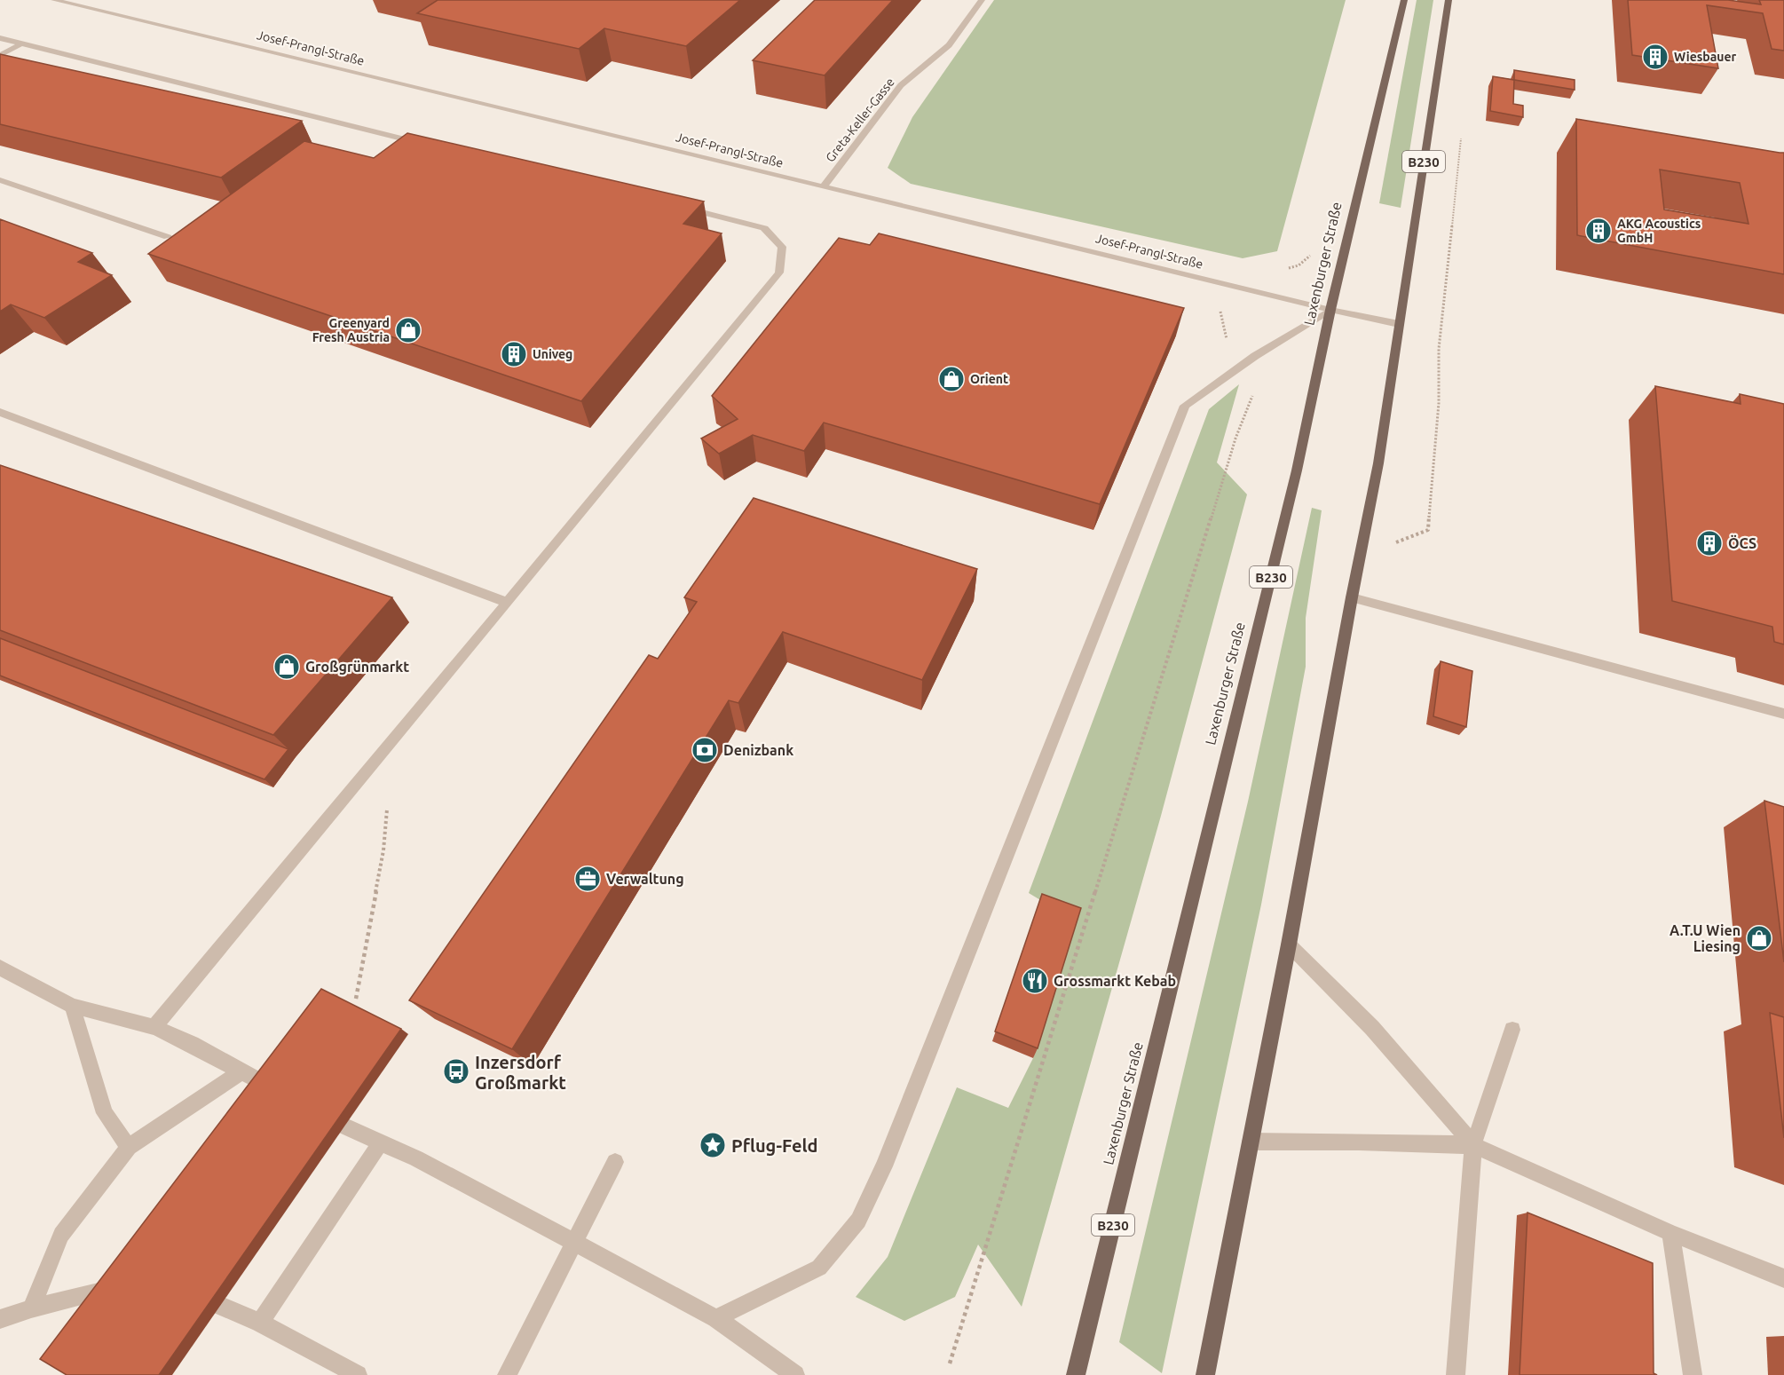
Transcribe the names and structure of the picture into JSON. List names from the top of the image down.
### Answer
{
  "streets": {
    "main road": ["B230", "Laxenburger Straße"],
    "street": ["Josef-Prangl-Straße", "Greta-Keller-Gasse"]
  },
  "crossings": [
    ["Josef-Prangl-Straße", "Greta-Keller-Gasse"],
    ["Josef-Prangl-Straße", "B230"],
    ["Josef-Prangl-Straße", "Laxenburger Straße"]
  ],
  "places": {
    "building": [
      "Wiesbauer",
      "AKG Acoustics GmbH",
      "Univeg",
      "ÖCS"
    ],
    "shop": [
      "Greenyard Fresh Austria",
      "Orient",
      "Großgrünmarkt",
      "A.T.U Wien Liesing"
    ],
    "bank": ["Denizbank"],
    "office": ["Verwaltung"],
    "restaurant": ["Grossmarkt Kebab"],
    "bus stop": ["Inzersdorf Großmarkt"],
    "place": ["Pflug-Feld"]
  }
}
